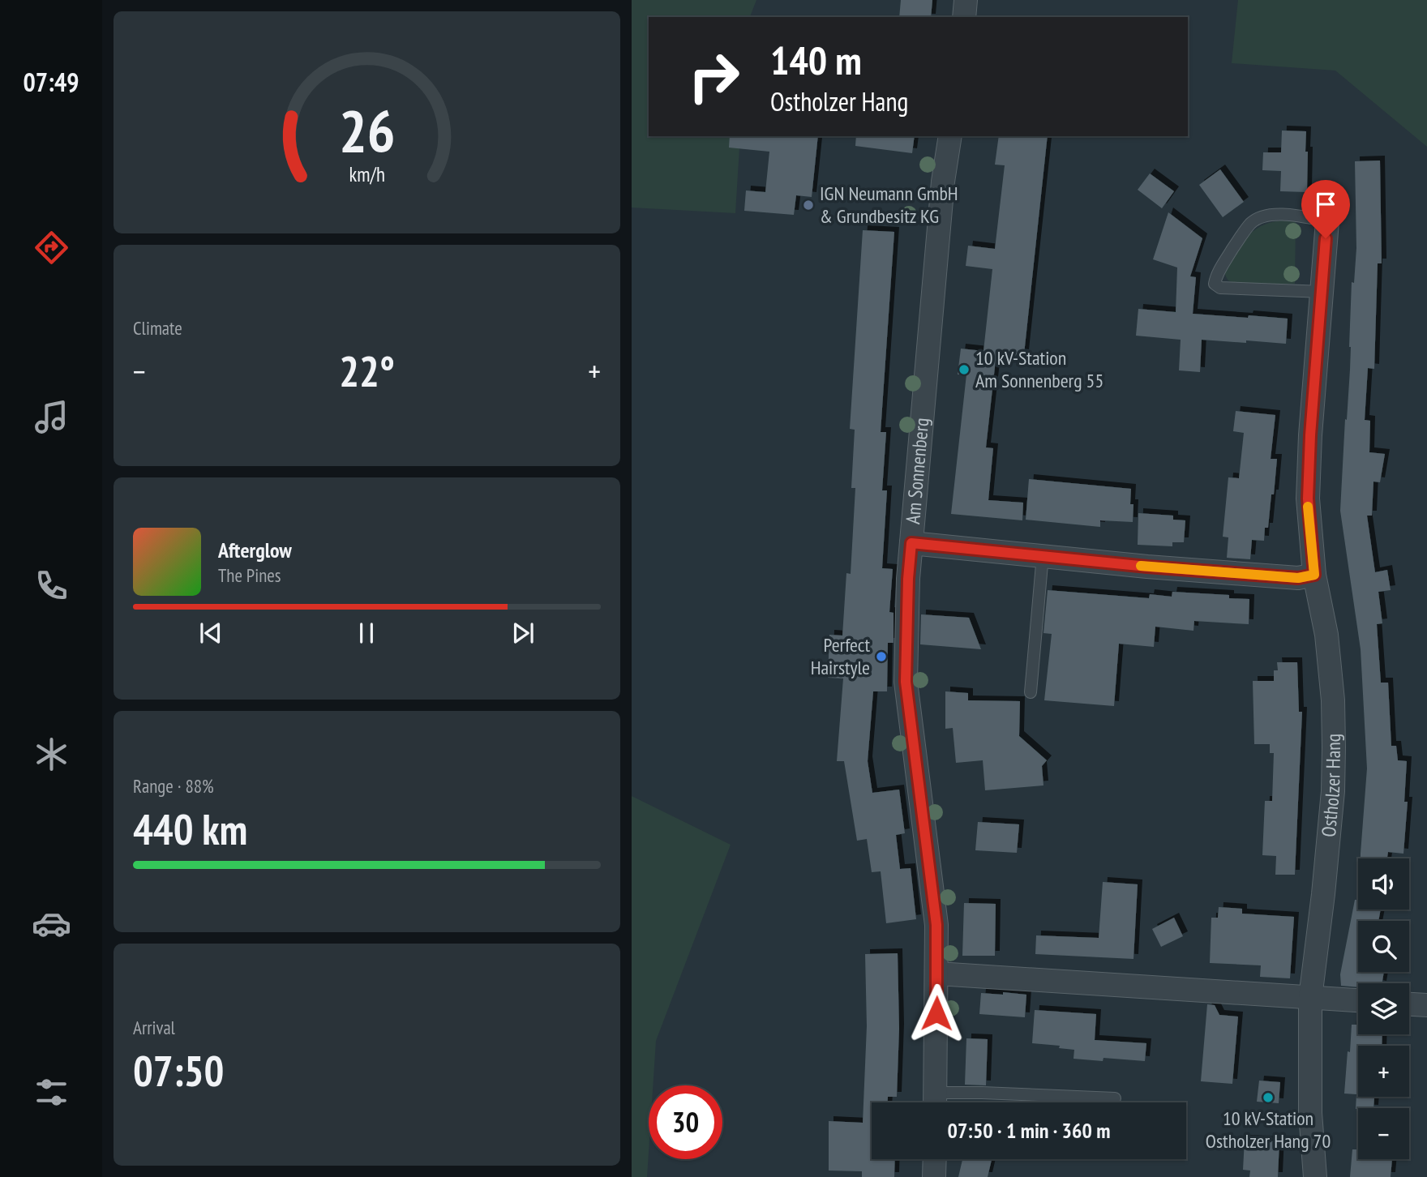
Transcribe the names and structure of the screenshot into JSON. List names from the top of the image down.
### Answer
{
  "streets": {
    "street": ["Am Sonnenberg", "Ostholzer Hang"]
  },
  "places": [
    "IGN Neumann GmbH & Grundbesitz KG",
    "10 kV-Station Am Sonnenberg 55",
    "Perfect Hairstyle",
    "10 kV-Station Ostholzer Hang 70"
  ],
  "page": {
    "tabs": "07:49",
    "turn": ["140 m", "Ostholzer Hang"],
    "tile": [
      "Climate",
      ["Range · 88%", "440 km"],
      ["Arrival", "07:50"]
    ],
    "heat": ["−", "22°", "+"],
    "song": ["Afterglow", "The Pines"],
    "map_buttons": ["+", "−"],
    "limit": "30",
    "trip": "07:50 · 1 min · 360 m",
    "gauge": ["26", "km/h"]
  }
}
